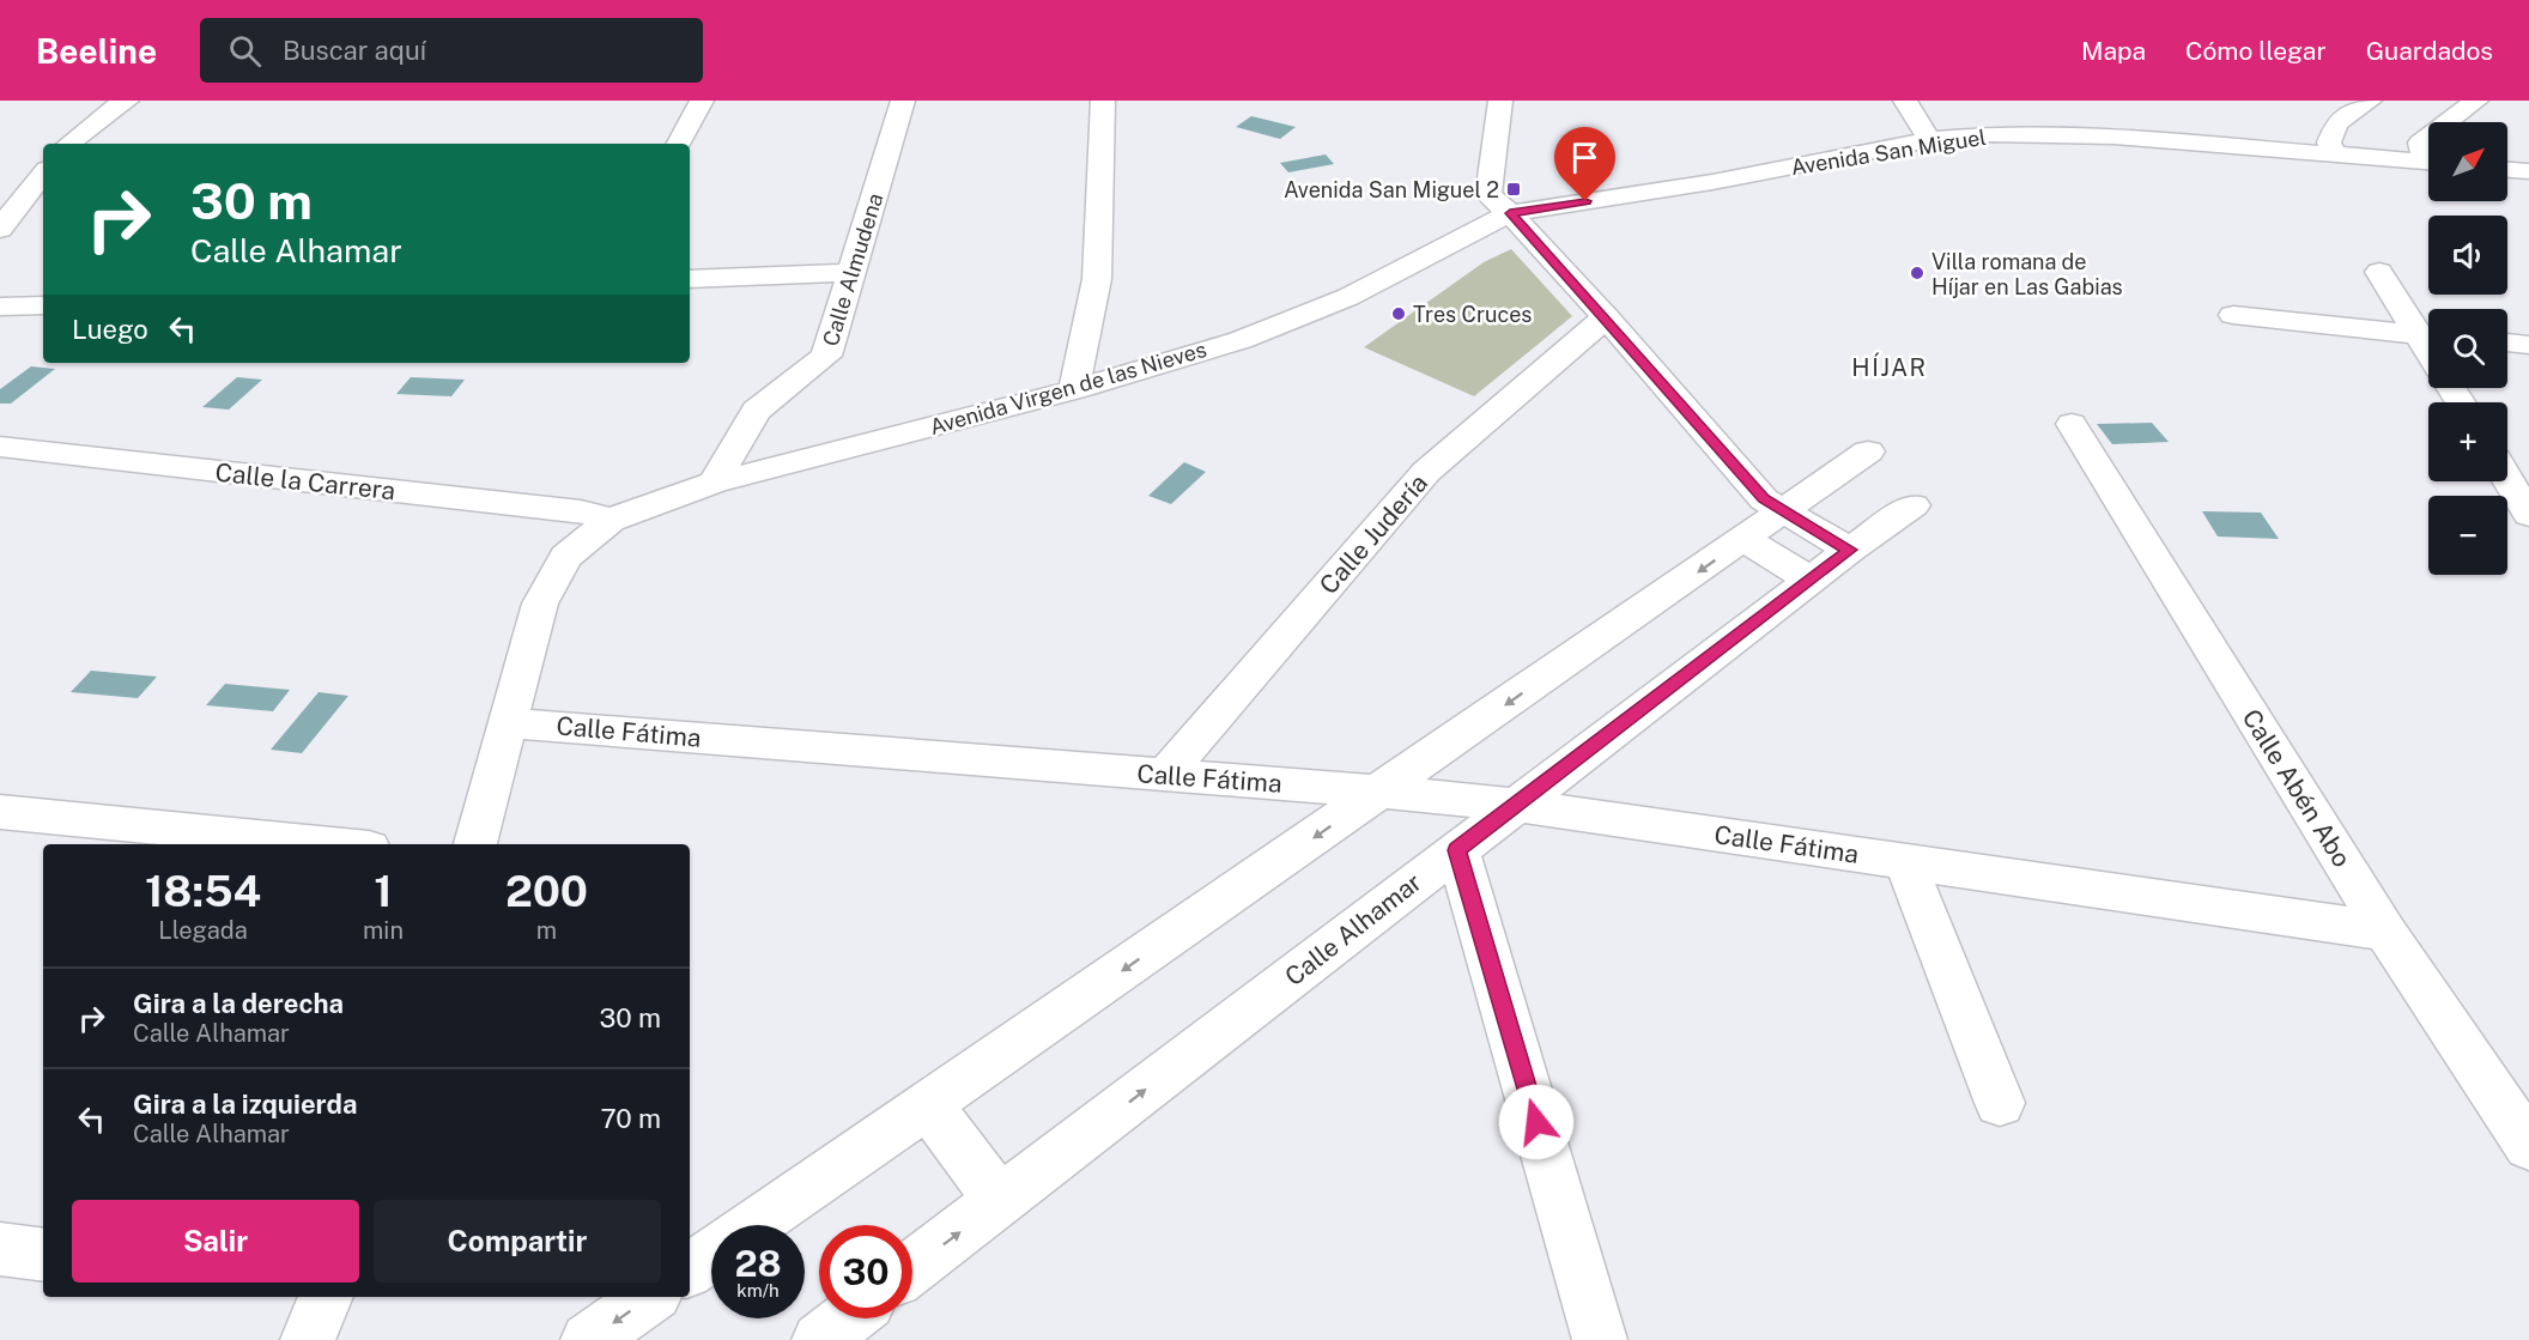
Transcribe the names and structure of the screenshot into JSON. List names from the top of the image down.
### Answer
{
  "streets": {
    "street": [
      "Avenida San Miguel",
      "Calle Almudena",
      "Avenida Virgen de las Nieves",
      "Calle la Carrera",
      "Calle Judería",
      "Calle Fátima",
      "Calle Abén Abo",
      "Calle Alhamar"
    ]
  },
  "crossings": [
    ["Avenida San Miguel", "Avenida Virgen de las Nieves"],
    ["Calle Almudena", "Avenida Virgen de las Nieves"],
    ["Avenida Virgen de las Nieves", "Calle la Carrera"],
    ["Calle Judería", "Calle Fátima"],
    ["Calle Fátima", "Calle Abén Abo"],
    ["Calle Fátima", "Calle Alhamar"]
  ],
  "districts": ["HÍJAR"],
  "places": {
    "transit": ["Avenida San Miguel 2"],
    "other": ["Villa romana de Híjar en Las Gabias", "Tres Cruces"]
  },
  "north": "top right",
  "page": {
    "header": "Beeline",
    "search": "Buscar aquí",
    "nav": ["Mapa", "Cómo llegar", "Guardados"],
    "map_buttons": ["+", "−"],
    "turn": ["30 m", "Calle Alhamar"],
    "then": "Luego",
    "eta": [
      "18:54",
      "Llegada",
      "1",
      "min",
      "200",
      "m"
    ],
    "list": [
      {
        "name": "Gira a la derecha",
        "note": "Calle Alhamar",
        "value": "30 m"
      },
      {
        "name": "Gira a la izquierda",
        "note": "Calle Alhamar",
        "value": "70 m"
      }
    ],
    "buttons": ["Salir", "Compartir"],
    "speed": "28 km/h",
    "limit": "30"
  }
}
